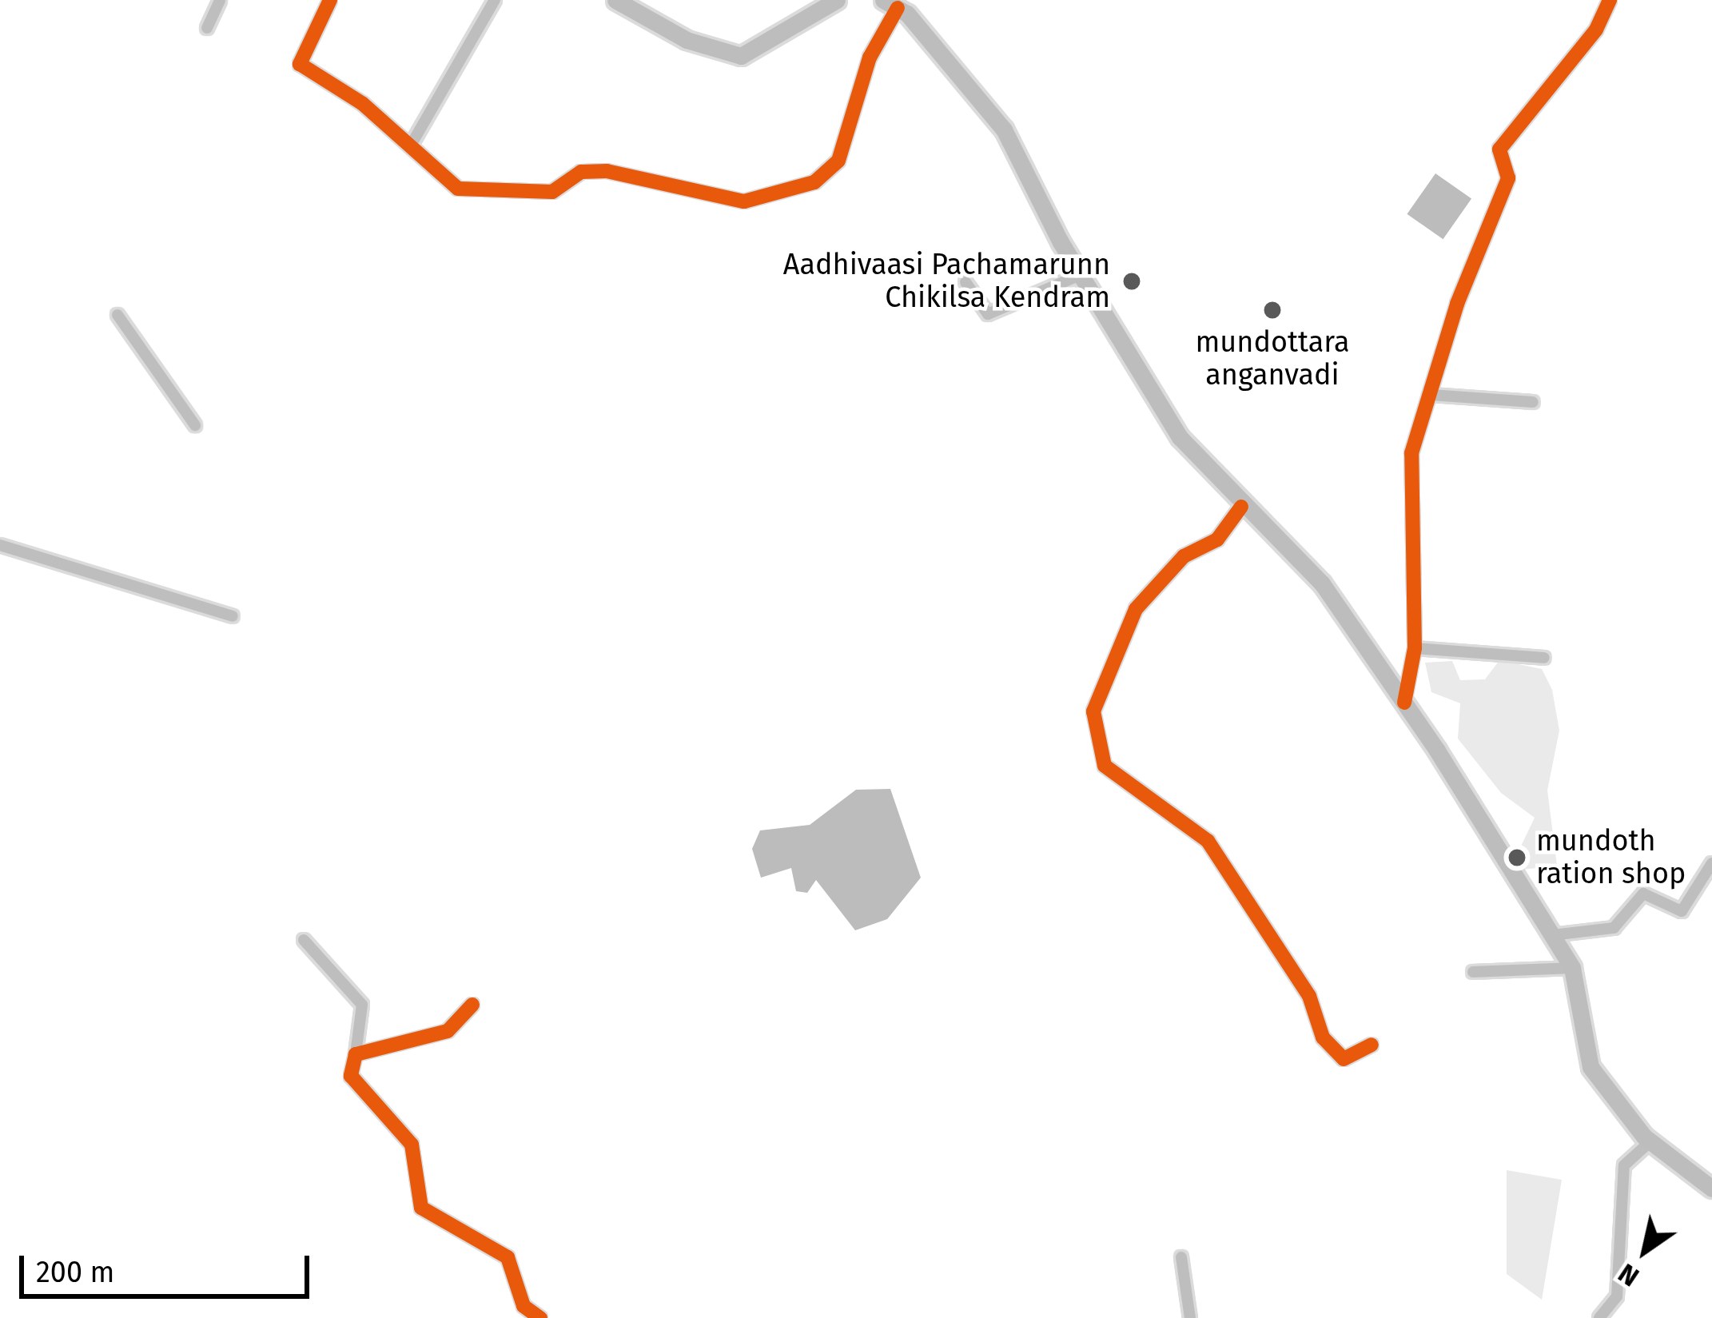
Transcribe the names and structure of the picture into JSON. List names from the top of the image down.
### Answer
{
  "places": ["Aadhivaasi Pachamarunn Chikilsa Kendram", "mundottara anganvadi", "mundoth ration shop"],
  "scale_bar": "200 m",
  "north": "bottom left"
}
